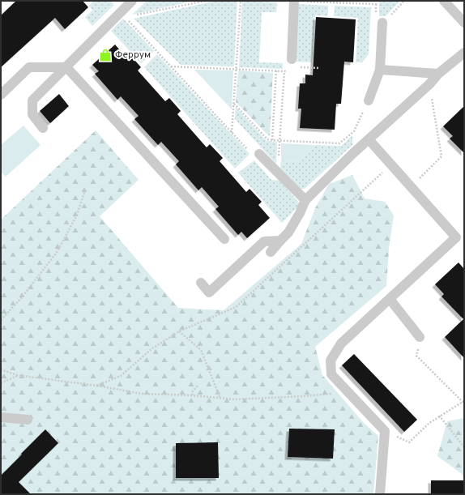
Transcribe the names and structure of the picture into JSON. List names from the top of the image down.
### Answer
{
  "places": {
    "shop": ["Феррум"]
  }
}
